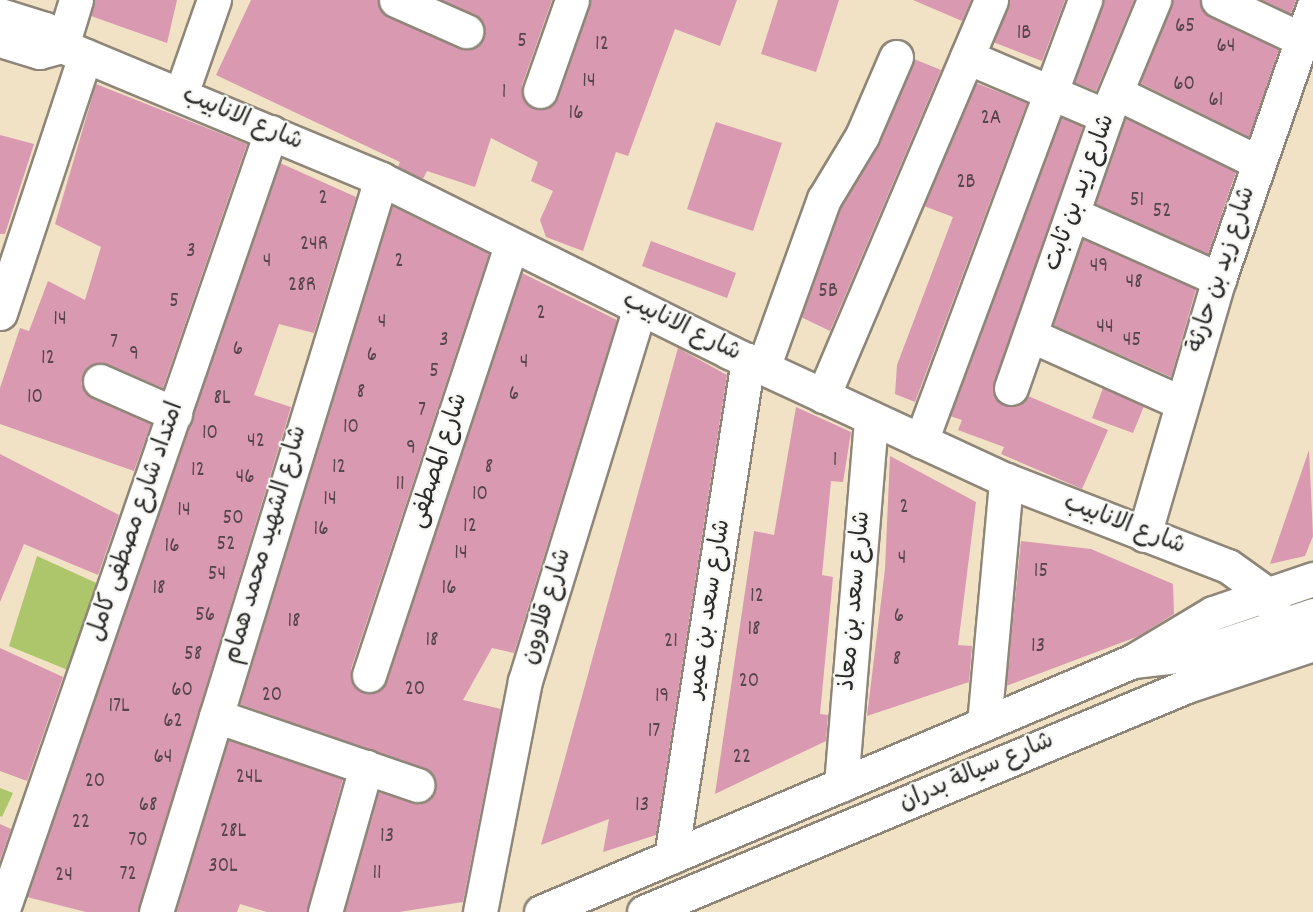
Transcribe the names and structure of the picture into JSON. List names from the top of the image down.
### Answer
{
  "streets": {
    "street": [
      "شارع الانابيب",
      "شارع زيد بن ثابت",
      "شارع زيد بن حارثة",
      "شارع المصطفى",
      "امتداد شارع مصطفى كامل",
      "شارع الشهيد محمد همام",
      "شارع سعد بن معاذ",
      "شارع قلاوون",
      "شارع سعد بن عمير",
      "شارع سيالة بدران"
    ]
  },
  "crossings": [
    ["شارع الانابيب", "شارع زيد بن حارثة"],
    ["شارع الانابيب", "شارع المصطفى"],
    ["شارع الانابيب", "امتداد شارع مصطفى كامل"],
    ["شارع الانابيب", "شارع الشهيد محمد همام"],
    ["شارع الانابيب", "شارع سعد بن معاذ"],
    ["شارع الانابيب", "شارع قلاوون"],
    ["شارع الانابيب", "شارع سعد بن عمير"],
    ["شارع الانابيب", "شارع سيالة بدران"],
    ["شارع سعد بن معاذ", "شارع سيالة بدران"],
    ["شارع سعد بن عمير", "شارع سيالة بدران"]
  ],
  "house_numbers": [
    "65",
    "1B",
    "5",
    "12",
    "64",
    "14",
    "60",
    "1",
    "61",
    "16",
    "2A",
    "2B",
    "2",
    "51",
    "52",
    "24R",
    "3",
    "4",
    "2",
    "49",
    "48",
    "28R",
    "5B",
    "5",
    "2",
    "14",
    "4",
    "44",
    "3",
    "45",
    "7",
    "6",
    "9",
    "6",
    "12",
    "4",
    "5",
    "8",
    "6",
    "10",
    "8L",
    "7",
    "10",
    "10",
    "42",
    "9",
    "1",
    "12",
    "8",
    "12",
    "46",
    "11",
    "10",
    "14",
    "2",
    "14",
    "50",
    "12",
    "16",
    "52",
    "16",
    "14",
    "4",
    "15",
    "54",
    "18",
    "16",
    "12",
    "56",
    "6",
    "18",
    "18",
    "18",
    "21",
    "13",
    "58",
    "8",
    "20",
    "20",
    "60",
    "20",
    "19",
    "17L",
    "62",
    "17",
    "64",
    "22",
    "24L",
    "20",
    "68",
    "13",
    "22",
    "28L",
    "13",
    "70",
    "30L",
    "11",
    "72",
    "24"
  ]
}
